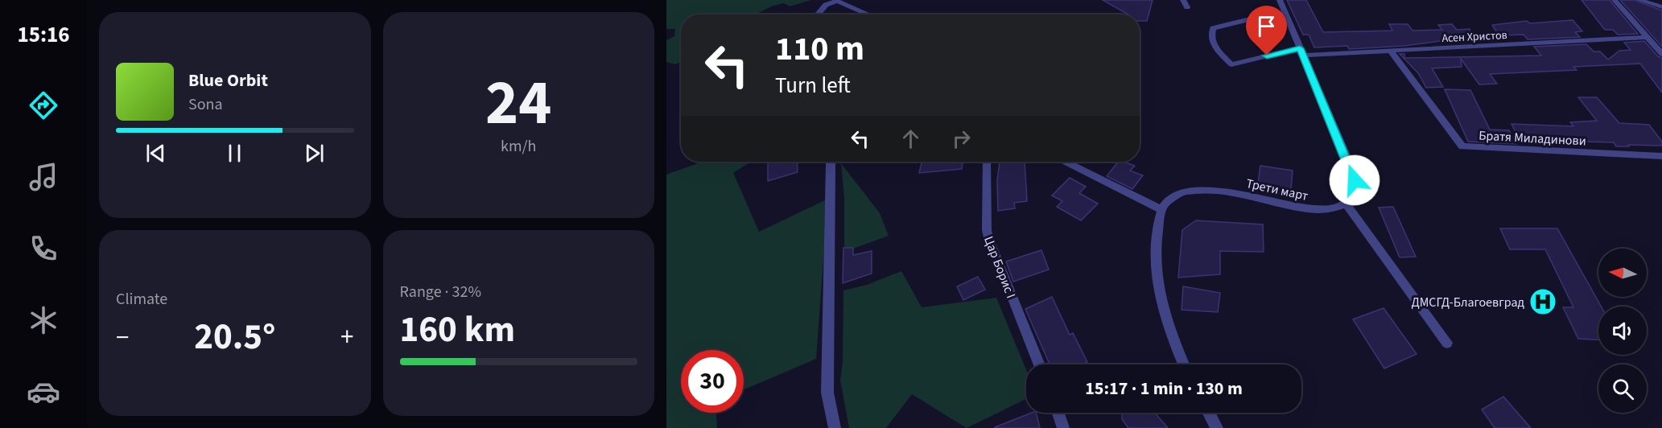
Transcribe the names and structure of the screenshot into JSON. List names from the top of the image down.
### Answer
{
  "streets": {
    "street": [
      "Асен Христов",
      "Братя Миладинови",
      "Трети март",
      "Цар Борис I"
    ]
  },
  "crossings": [
    ["Асен Христов", "Братя Миладинови"]
  ],
  "places": {
    "hospital": ["ДМСГД-Благоевград"]
  },
  "north": "left",
  "page": {
    "tabs": "15:16",
    "tile": [
      ["24", "km/h"],
      "Climate",
      ["Range · 32%", "160 km"]
    ],
    "turn": ["110 m", "Turn left"],
    "song": ["Blue Orbit", "Sona"],
    "heat": ["−", "20.5°", "+"],
    "limit": "30",
    "trip": "15:17 · 1 min · 130 m"
  }
}
